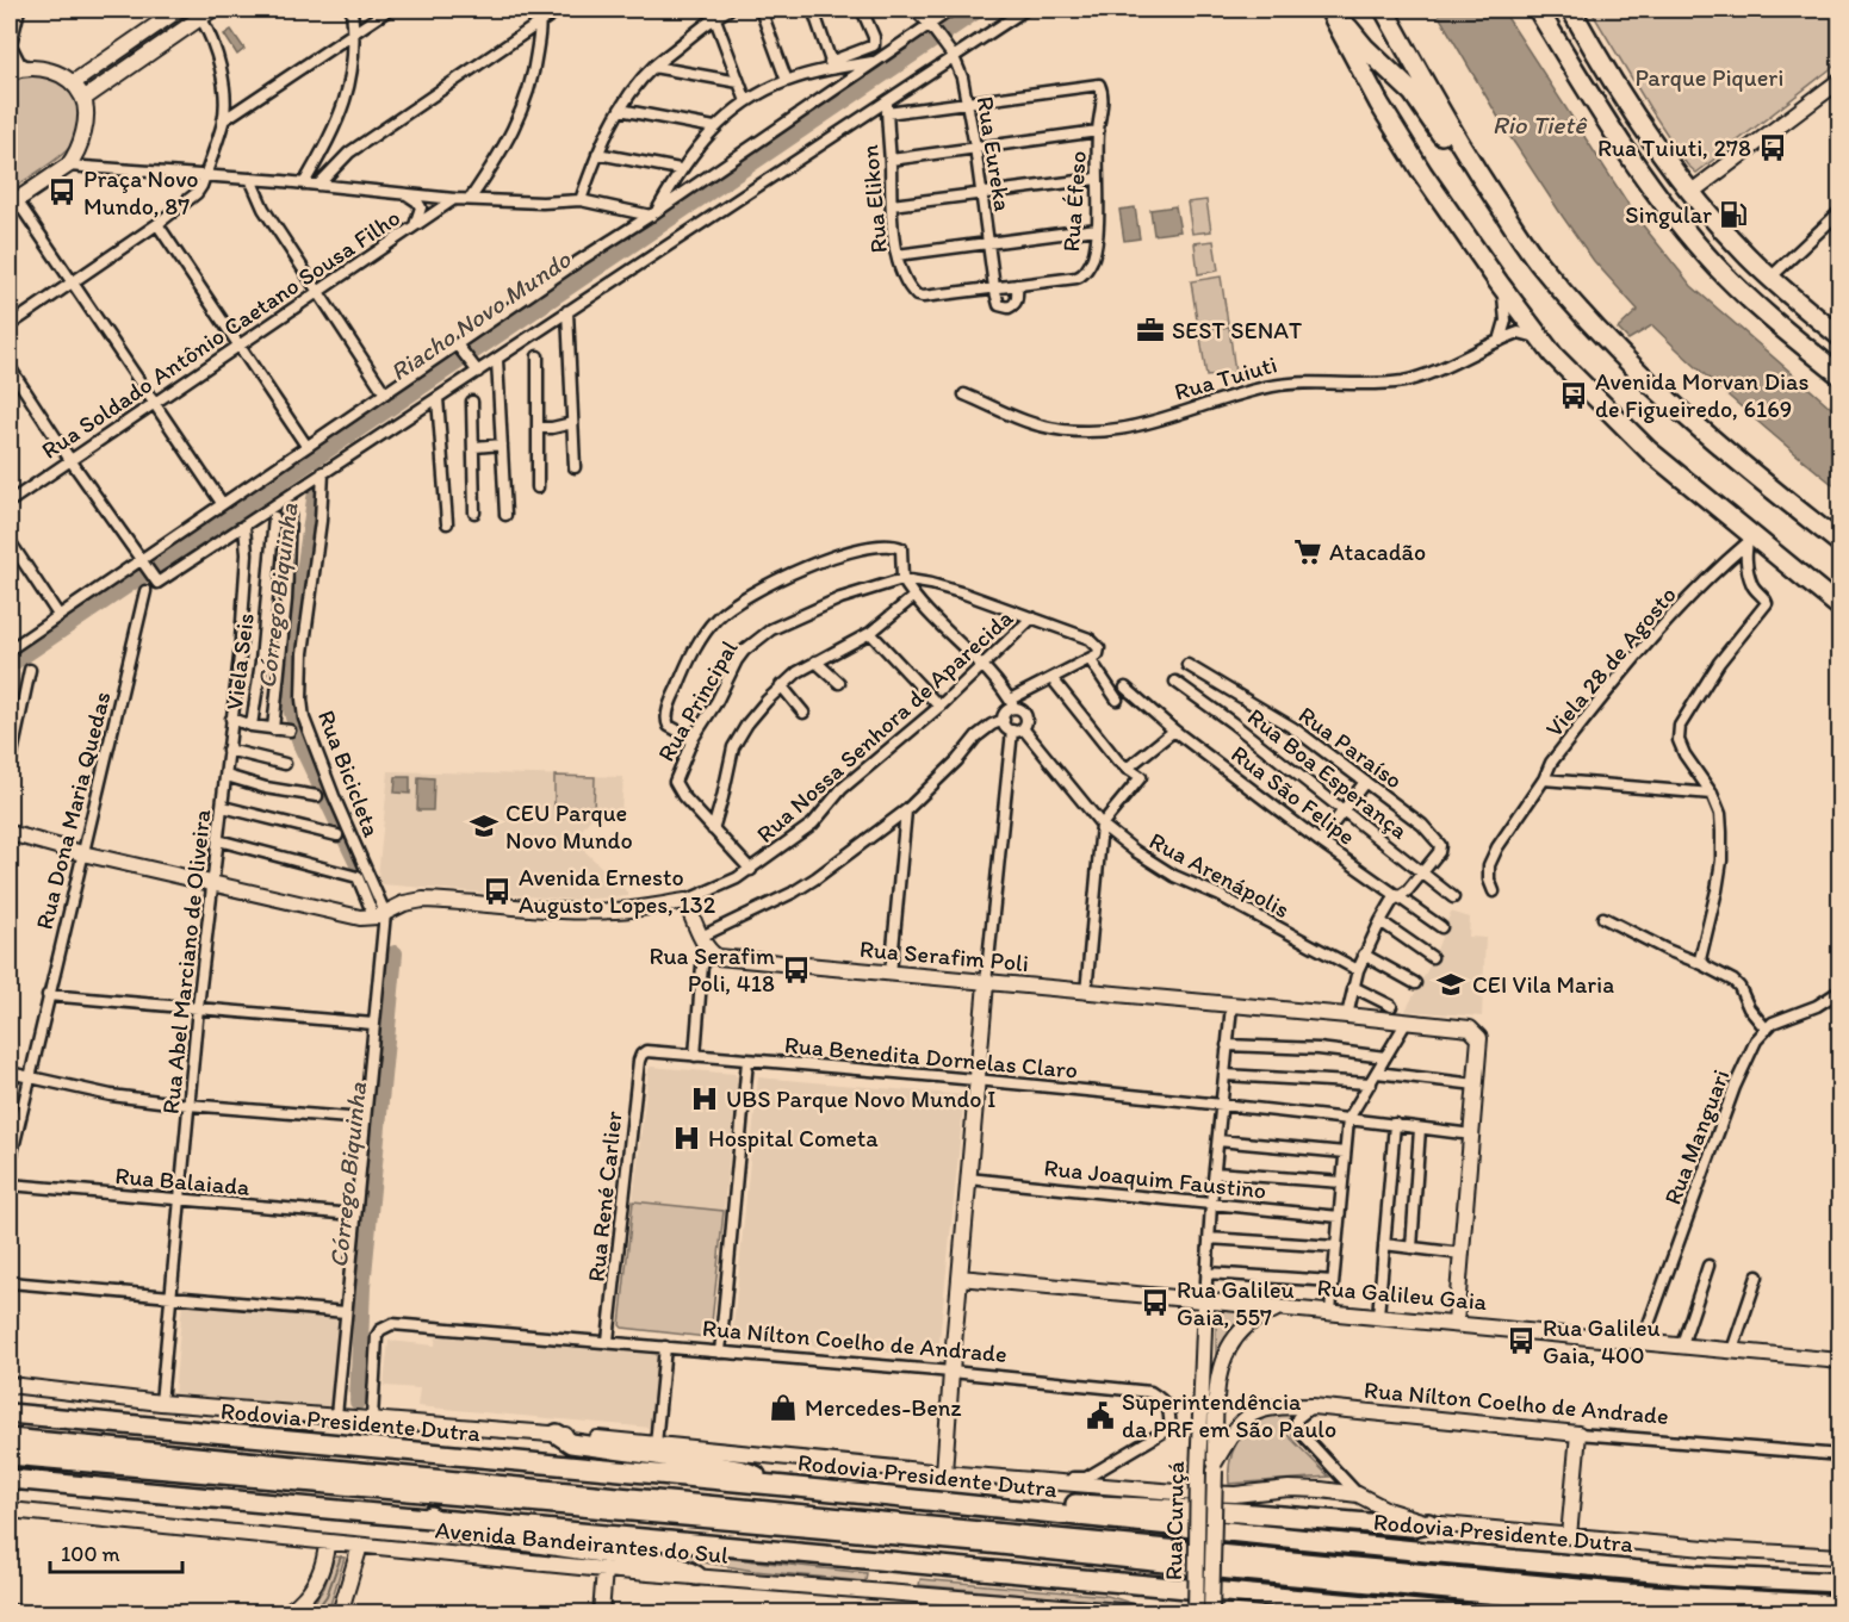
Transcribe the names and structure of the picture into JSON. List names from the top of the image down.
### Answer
{
  "streets": {
    "highway": ["Rodovia Presidente Dutra"],
    "main road": [
      "Rua Serafim Poli",
      "Rua Galileu Gaia",
      "Rua Nílton Coelho de Andrade",
      "Rua Curuçá",
      "Avenida Bandeirantes do Sul"
    ],
    "street": [
      "Rua Eureka",
      "Rua Elikon",
      "Rua Éfeso",
      "Rua Soldado Antônio Caetano Sousa Filho",
      "Rua Tuiuti",
      "Viela Seis",
      "Viela 28 de Agosto",
      "Rua Principal",
      "Rua Nossa Senhora de Aparecida",
      "Rua Paraíso",
      "Rua Bicicleta",
      "Rua Boa Esperança",
      "Rua São Felipe",
      "Rua Dona Maria Quedas",
      "Rua Arenápolis",
      "Rua Abel Marciano de Oliveira",
      "Rua Benedita Dornelas Claro",
      "Rua Manguari",
      "Rua Joaquim Faustino",
      "Rua Balaiada",
      "Rua René Carlier"
    ]
  },
  "crossings": [
    ["Rua Eureka", "Rua Elikon"],
    ["Rua Eureka", "Rua Éfeso"],
    ["Rua Elikon", "Rua Éfeso"],
    ["Rua Principal", "Rua Nossa Senhora de Aparecida"],
    ["Rua Paraíso", "Rua Boa Esperança"],
    ["Rua Abel Marciano de Oliveira", "Rua Balaiada"],
    ["Rua Benedita Dornelas Claro", "Rua René Carlier"],
    ["Rua Manguari", "Rua Galileu Gaia"],
    ["Rua René Carlier", "Rua Nílton Coelho de Andrade"],
    ["Rua Galileu Gaia", "Rua Curuçá"],
    ["Rua Nílton Coelho de Andrade", "Rua Curuçá"]
  ],
  "water": ["Rio Tietê", "Riacho Novo Mundo", "Córrego Biquinha"],
  "parks": ["Parque Piqueri"],
  "places": {
    "bus stop": [
      "Rua Tuiuti, 278",
      "Praça Novo Mundo, 87",
      "Avenida Morvan Dias de Figueiredo, 6169",
      "Avenida Ernesto Augusto Lopes, 132",
      "Rua Serafim Poli, 418",
      "Rua Galileu Gaia, 557",
      "Rua Galileu Gaia, 400"
    ],
    "fuel station": ["Singular"],
    "office": ["SEST SENAT"],
    "supermarket": ["Atacadão"],
    "school or university": ["CEU Parque Novo Mundo", "CEI Vila Maria"],
    "hospital": ["UBS Parque Novo Mundo I", "Hospital Cometa"],
    "shop": ["Mercedes-Benz"],
    "public building": ["Superintendência da PRF em São Paulo"]
  },
  "scale_bar": "100 m"
}
